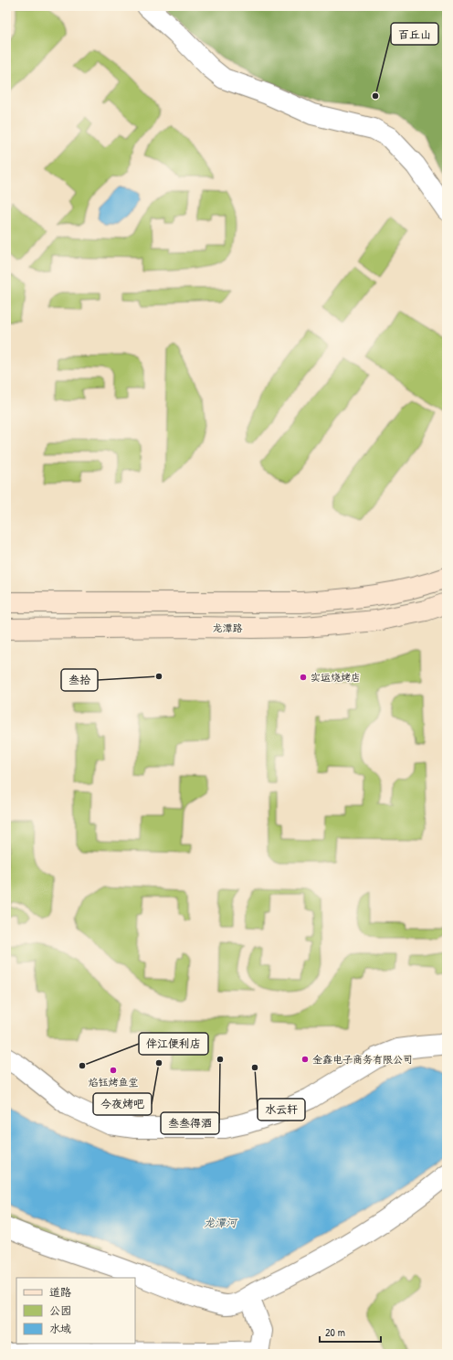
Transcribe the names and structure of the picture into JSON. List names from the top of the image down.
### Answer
{
  "streets": {
    "main road": ["龙潭路"]
  },
  "water": ["龙潭河"],
  "places": [
    "百丘山",
    "叁拾",
    "实运烧烤店",
    "叁叁得酒",
    "金鑫电子商务有限公司",
    "今夜烤吧",
    "伴江便利店",
    "水云轩",
    "焰钰烤鱼堂"
  ],
  "legend": ["道路", "公园", "水域"],
  "scale_bar": "20 m"
}
